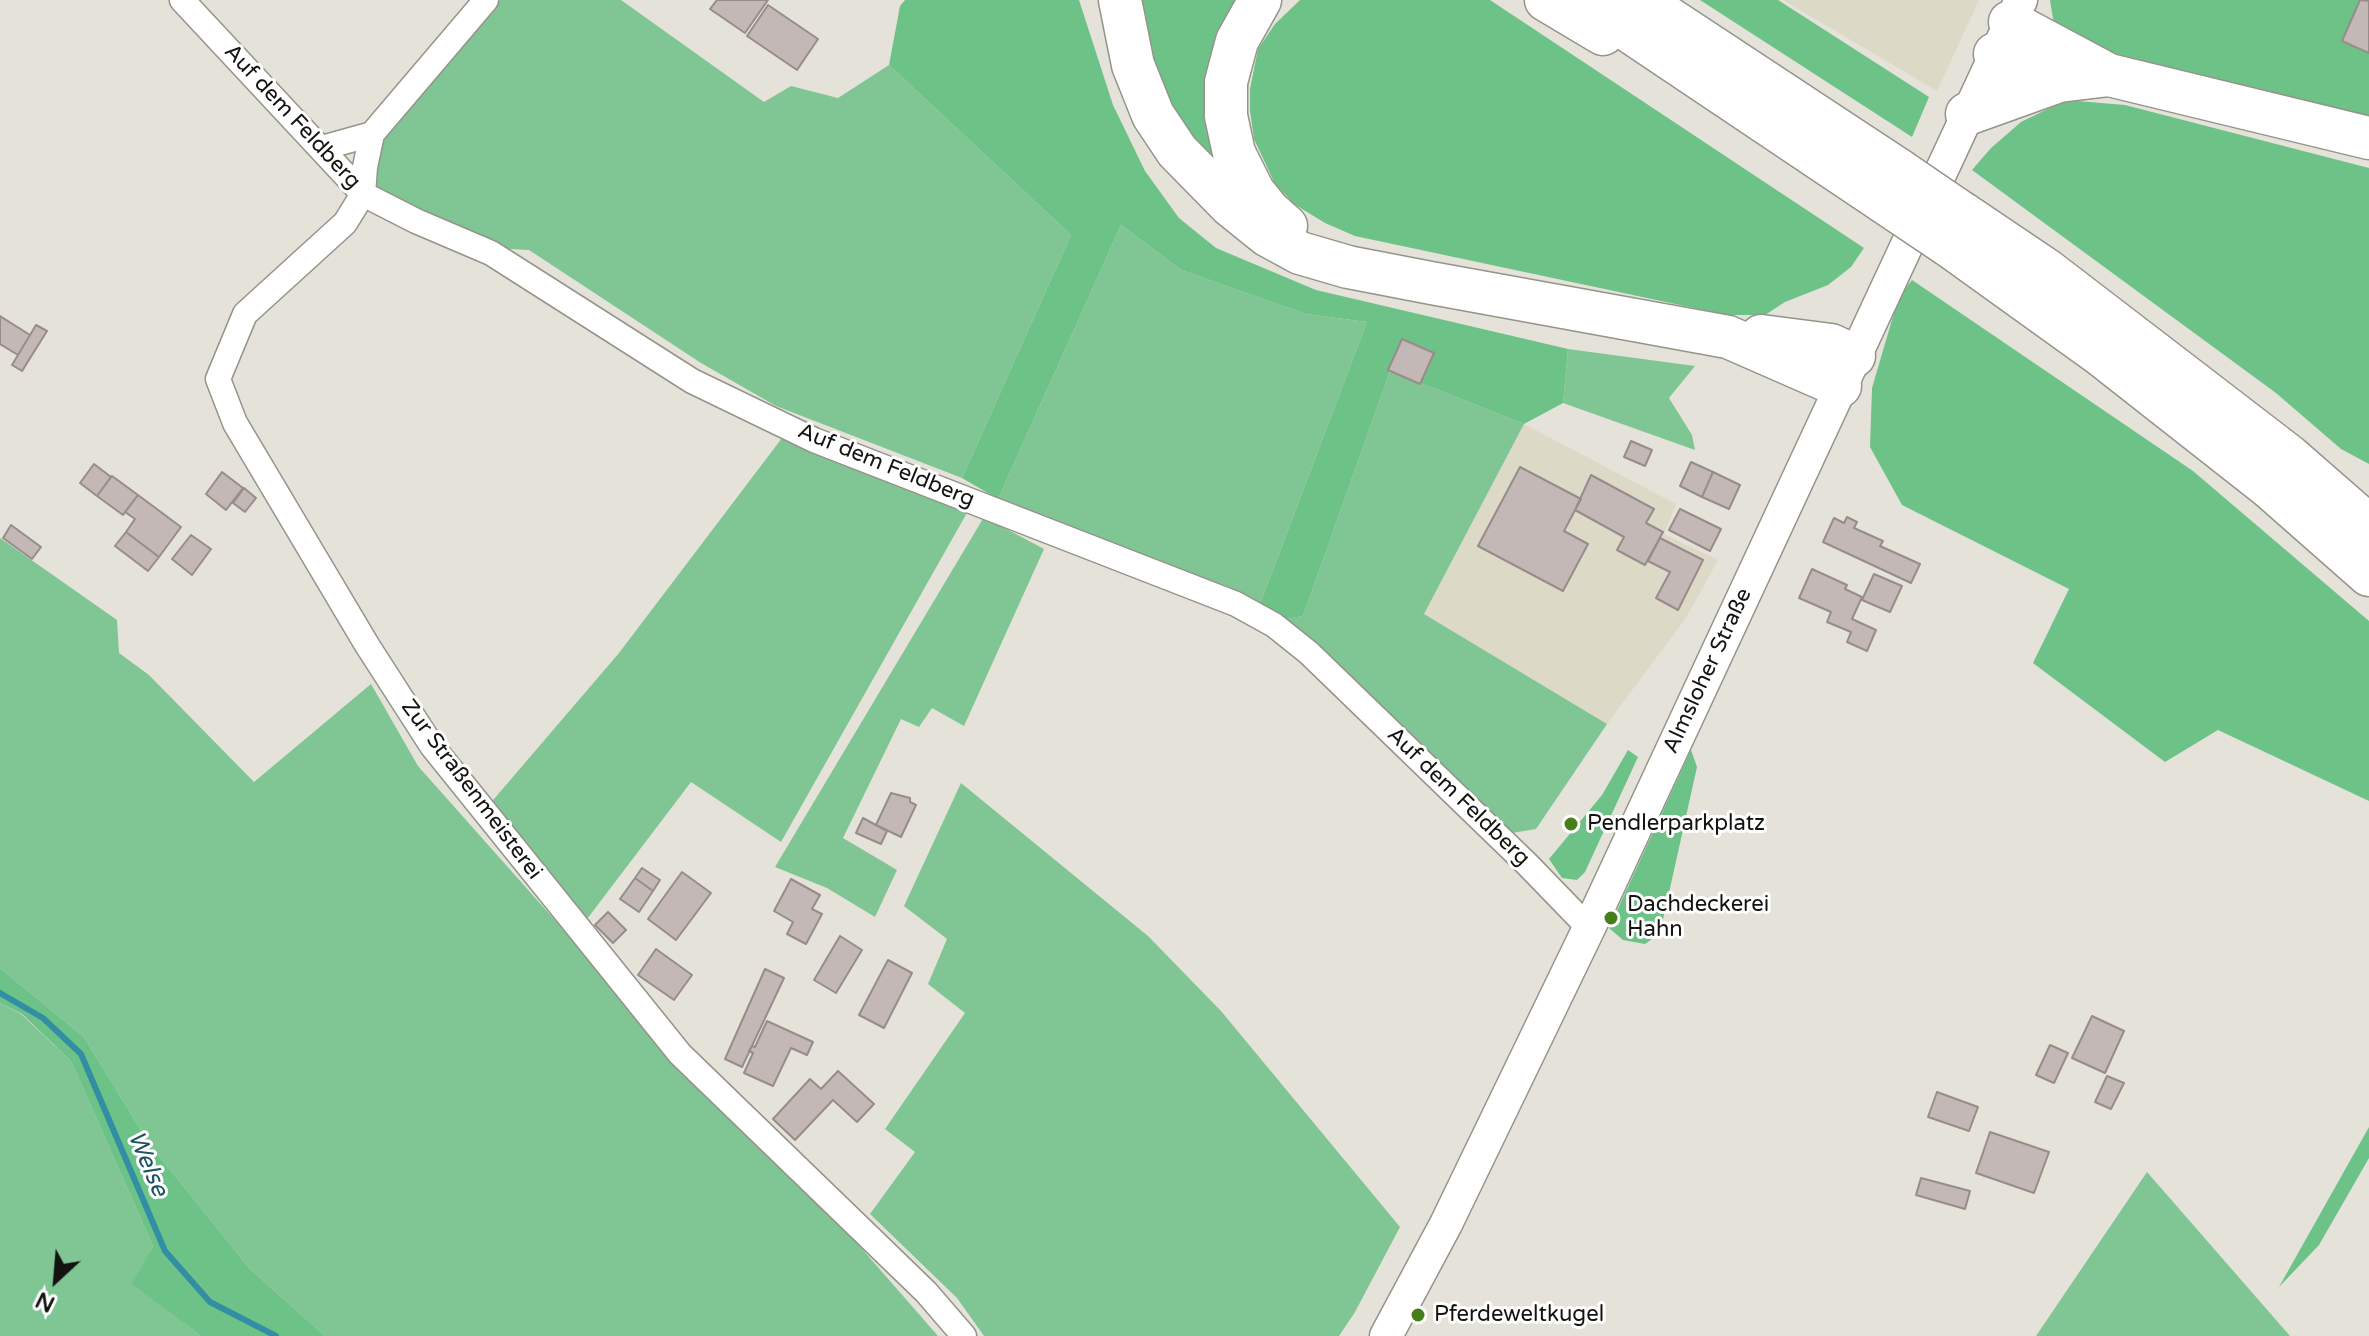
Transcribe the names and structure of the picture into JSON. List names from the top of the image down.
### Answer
{
  "streets": {
    "street": ["Auf dem Feldberg", "Almsloher Straße", "Zur Straßenmeisterei"]
  },
  "crossings": [
    ["Auf dem Feldberg", "Almsloher Straße"],
    ["Auf dem Feldberg", "Zur Straßenmeisterei"]
  ],
  "water": ["Welse"],
  "places": ["Pendlerparkplatz", "Dachdeckerei Hahn", "Pferdeweltkugel"],
  "north": "bottom left"
}
